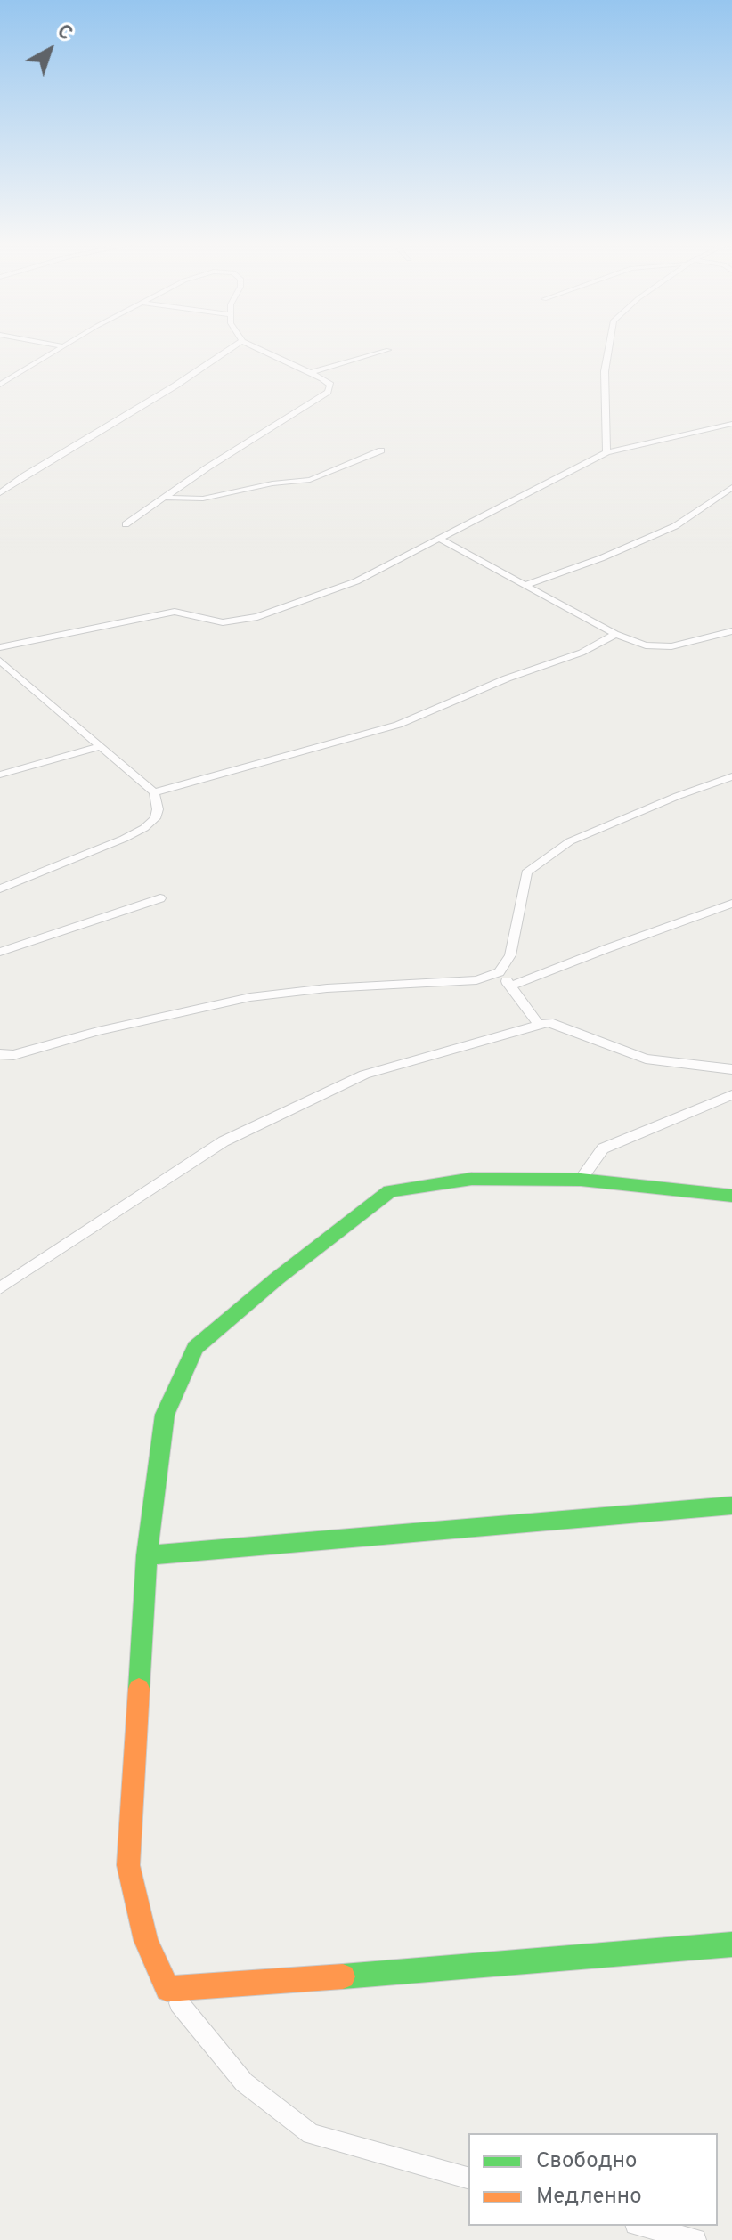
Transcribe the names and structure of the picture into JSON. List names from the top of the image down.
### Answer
{
  "legend": ["Свободно", "Медленно"],
  "north": "top right"
}
